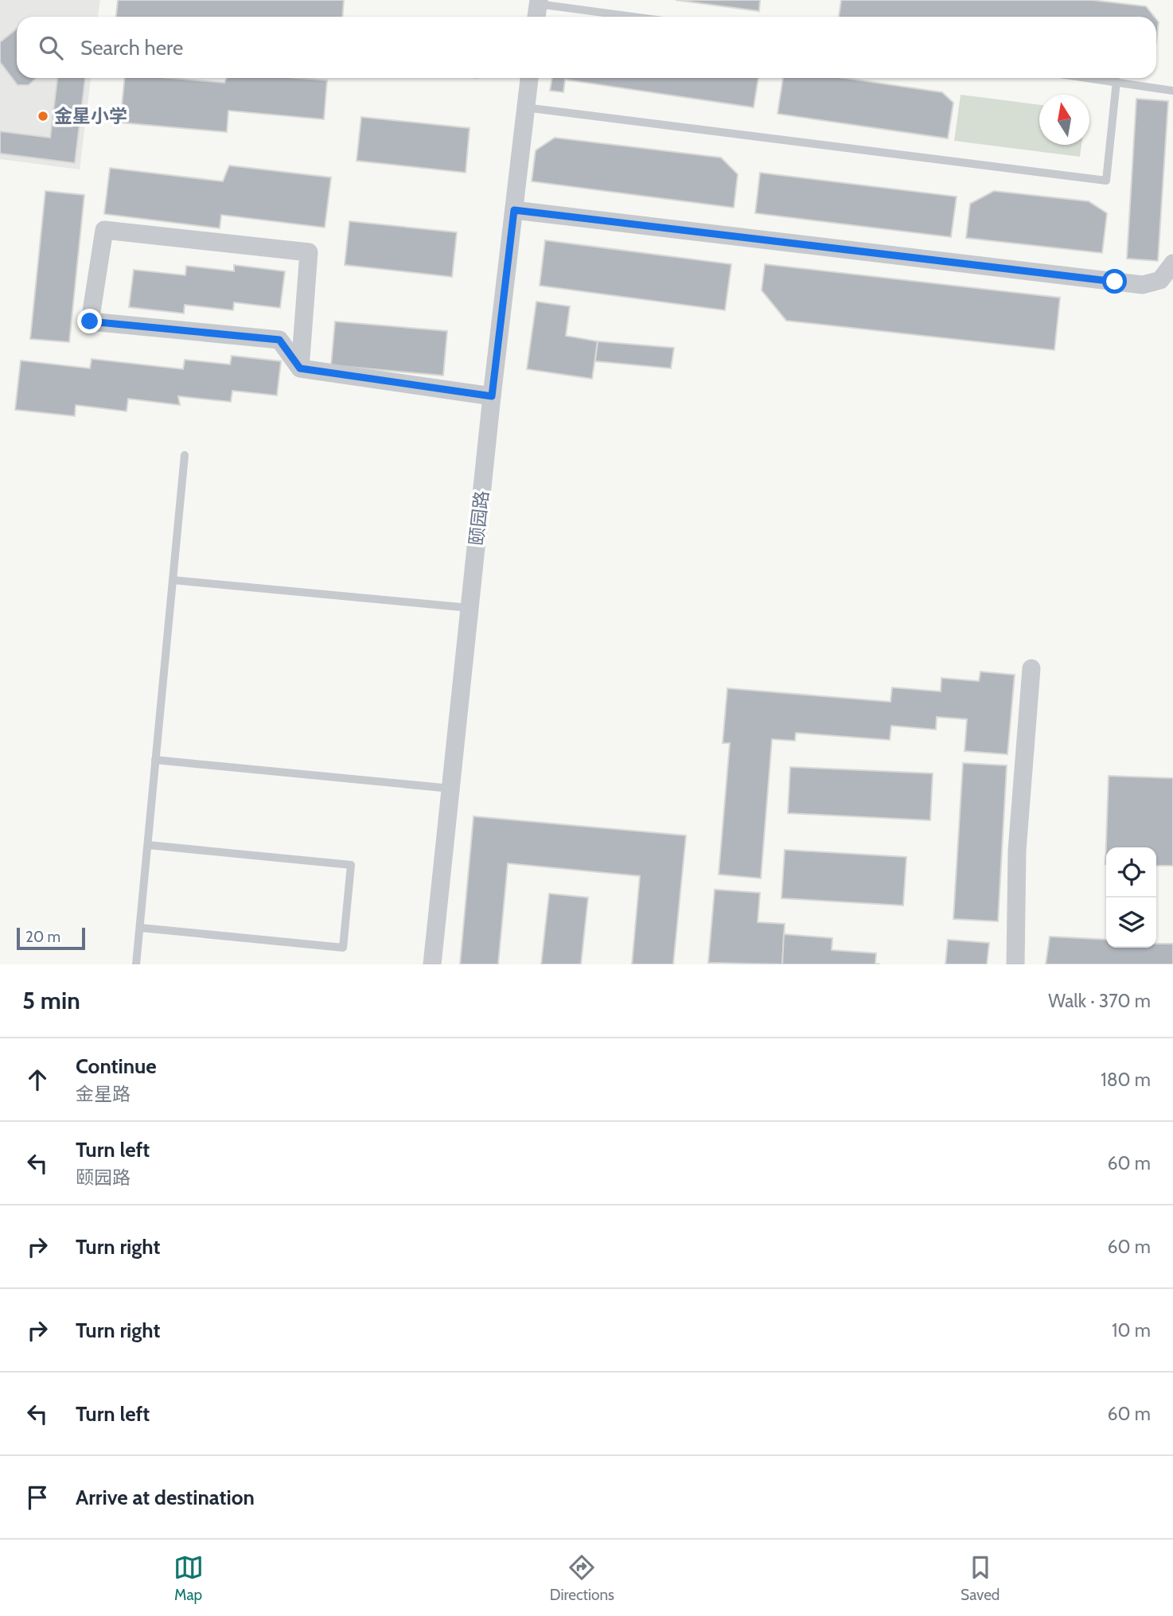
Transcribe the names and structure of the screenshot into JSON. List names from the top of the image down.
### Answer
{
  "streets": {
    "street": ["颐园路"]
  },
  "places": ["金星小学"],
  "scale_bar": "20 m",
  "north": "top",
  "page": {
    "search": "Search here",
    "scale": "20 m",
    "heading": ["5 min", "Walk · 370 m"],
    "list": [
      ["Continue", "金星路", "180 m"],
      ["Turn left", "颐园路", "60 m"],
      ["Turn right", "60 m"],
      ["Turn right", "10 m"],
      ["Turn left", "60 m"],
      "Arrive at destination"
    ],
    "nav": ["Map", "Directions", "Saved"]
  }
}
